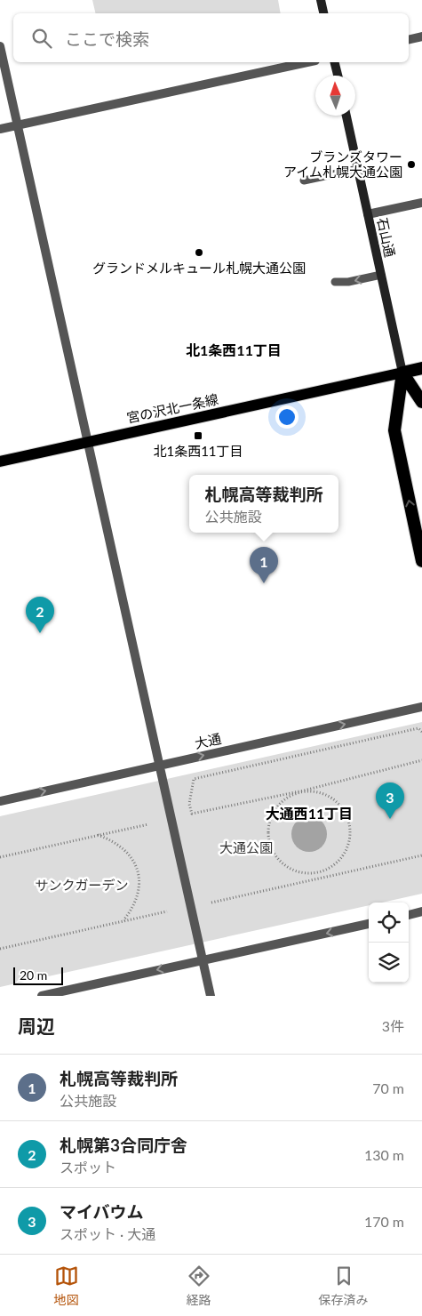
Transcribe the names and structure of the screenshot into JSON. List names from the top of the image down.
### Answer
{
  "streets": {
    "main road": ["石山通", "宮の沢北一条線"],
    "street": ["大通"]
  },
  "crossings": [
    ["石山通", "宮の沢北一条線"]
  ],
  "one_way": ["大通"],
  "districts": ["北1条西11丁目", "大通西11丁目"],
  "parks": ["大通公園", "サンクガーデン"],
  "places": {
    "other": ["ブランズタワー アイム札幌大通公園", "グランドメルキュール札幌大通公園"],
    "transit": ["北1条西11丁目"]
  },
  "scale_bar": "20 m",
  "north": "top",
  "page": {
    "search": "ここで検索",
    "popup": ["札幌高等裁判所", "公共施設"],
    "pins": ["1", "2", "3"],
    "scale": "20 m",
    "heading": ["周辺", "3件"],
    "list": [
      {
        "mark": "1",
        "name": "札幌高等裁判所",
        "note": "公共施設",
        "value": "70 m"
      },
      {
        "mark": "2",
        "name": "札幌第3合同庁舎",
        "note": "スポット",
        "value": "130 m"
      },
      {
        "mark": "3",
        "name": "マイバウム",
        "note": "スポット · 大通",
        "value": "170 m"
      }
    ],
    "nav": ["地図", "経路", "保存済み"]
  }
}
